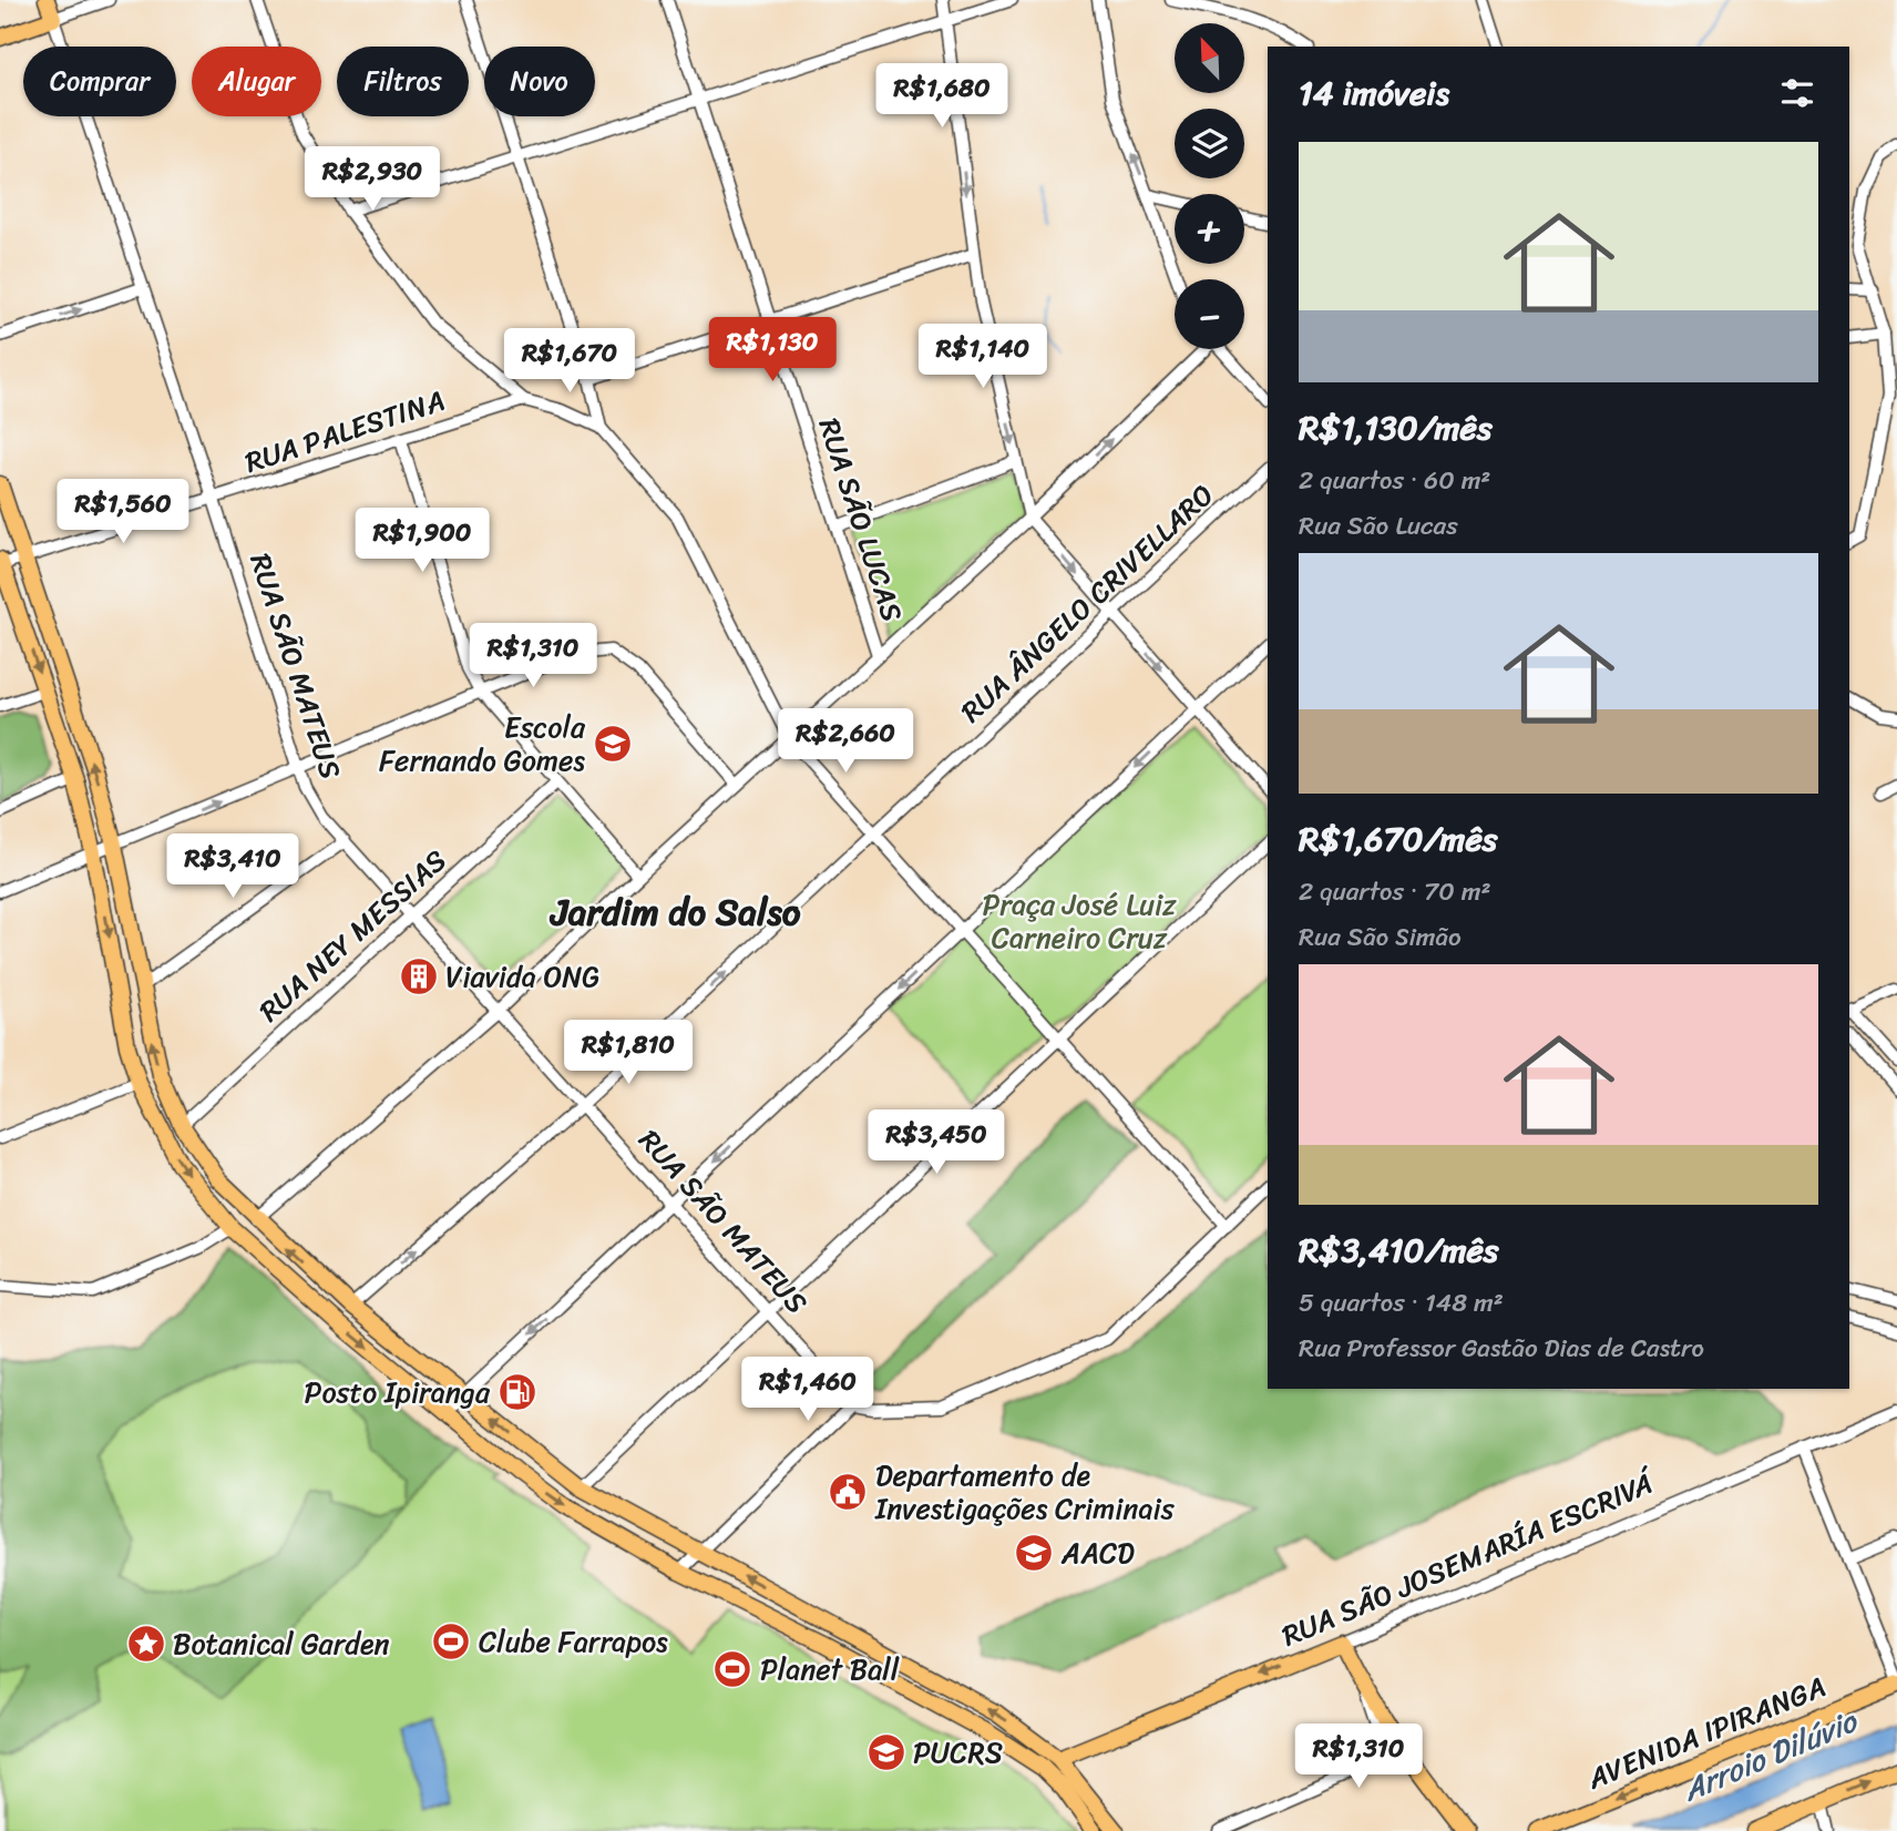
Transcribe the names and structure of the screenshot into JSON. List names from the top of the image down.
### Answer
{
  "streets": {
    "main road": ["RUA SÃO MATEUS", "RUA SÃO JOSEMARÍA ESCRIVÁ", "AVENIDA IPIRANGA"],
    "street": [
      "RUA PALESTINA",
      "RUA SÃO LUCAS",
      "RUA ÂNGELO CRIVELLARO",
      "RUA NEY MESSIAS"
    ]
  },
  "crossings": [
    ["RUA PALESTINA", "RUA SÃO MATEUS"],
    ["RUA ÂNGELO CRIVELLARO", "RUA SÃO MATEUS"],
    ["RUA SÃO MATEUS", "RUA NEY MESSIAS"]
  ],
  "one_way": ["RUA ÂNGELO CRIVELLARO"],
  "districts": ["Jardim do Salso"],
  "water": ["Arroio Dilúvio"],
  "parks": ["Praça José Luiz Carneiro Cruz"],
  "places": {
    "school or university": ["Escola Fernando Gomes", "AACD", "PUCRS"],
    "building": ["Viavida ONG"],
    "fuel station": ["Posto Ipiranga"],
    "public building": ["Departamento de Investigações Criminais"],
    "sports": ["Clube Farrapos", "Planet Ball"],
    "place": ["Botanical Garden"]
  },
  "north": "top left",
  "page": {
    "map_buttons": ["+", "−"],
    "chip": [
      "Comprar",
      "Alugar",
      "Filtros",
      "Novo"
    ],
    "heading": "14 imóveis",
    "price": [
      "R$1,680",
      "R$2,930",
      "R$1,130",
      "R$1,140",
      "R$1,670",
      "R$1,560",
      "R$1,900",
      "R$1,310",
      "R$2,660",
      "R$3,410",
      "R$1,810",
      "R$3,450",
      "R$1,460",
      "R$1,310"
    ],
    "list": [
      {
        "name": "R$1,130/mês",
        "note": "2 quartos · 60 m² · Rua São Lucas"
      },
      {
        "name": "R$1,670/mês",
        "note": "2 quartos · 70 m² · Rua São Simão"
      },
      {
        "name": "R$3,410/mês",
        "note": "5 quartos · 148 m² · Rua Professor Gastão Dias de Castro"
      }
    ]
  }
}
